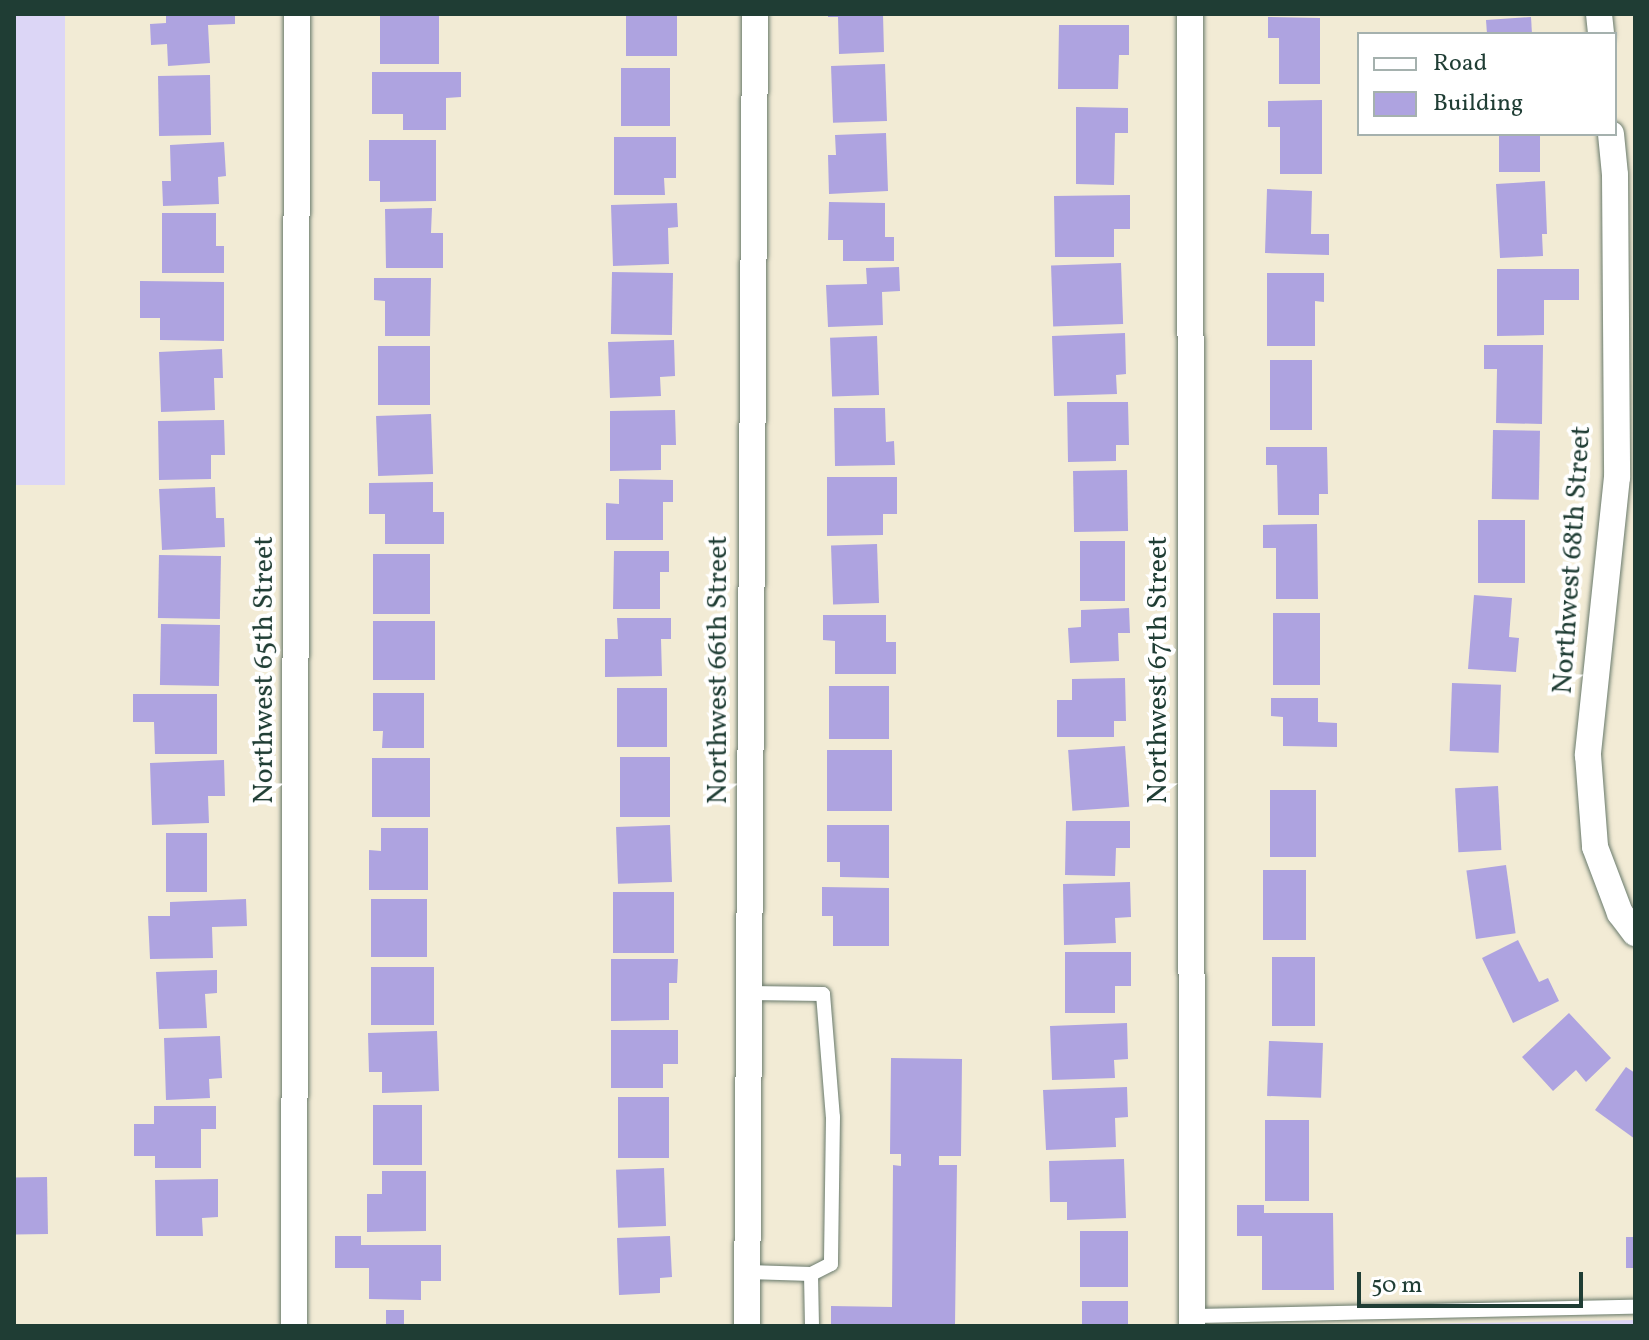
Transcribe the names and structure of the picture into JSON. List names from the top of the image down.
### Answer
{
  "streets": {
    "street": [
      "Northwest 68th Street",
      "Northwest 65th Street",
      "Northwest 66th Street",
      "Northwest 67th Street"
    ]
  },
  "legend": ["Road", "Building"],
  "scale_bar": "50 m"
}
